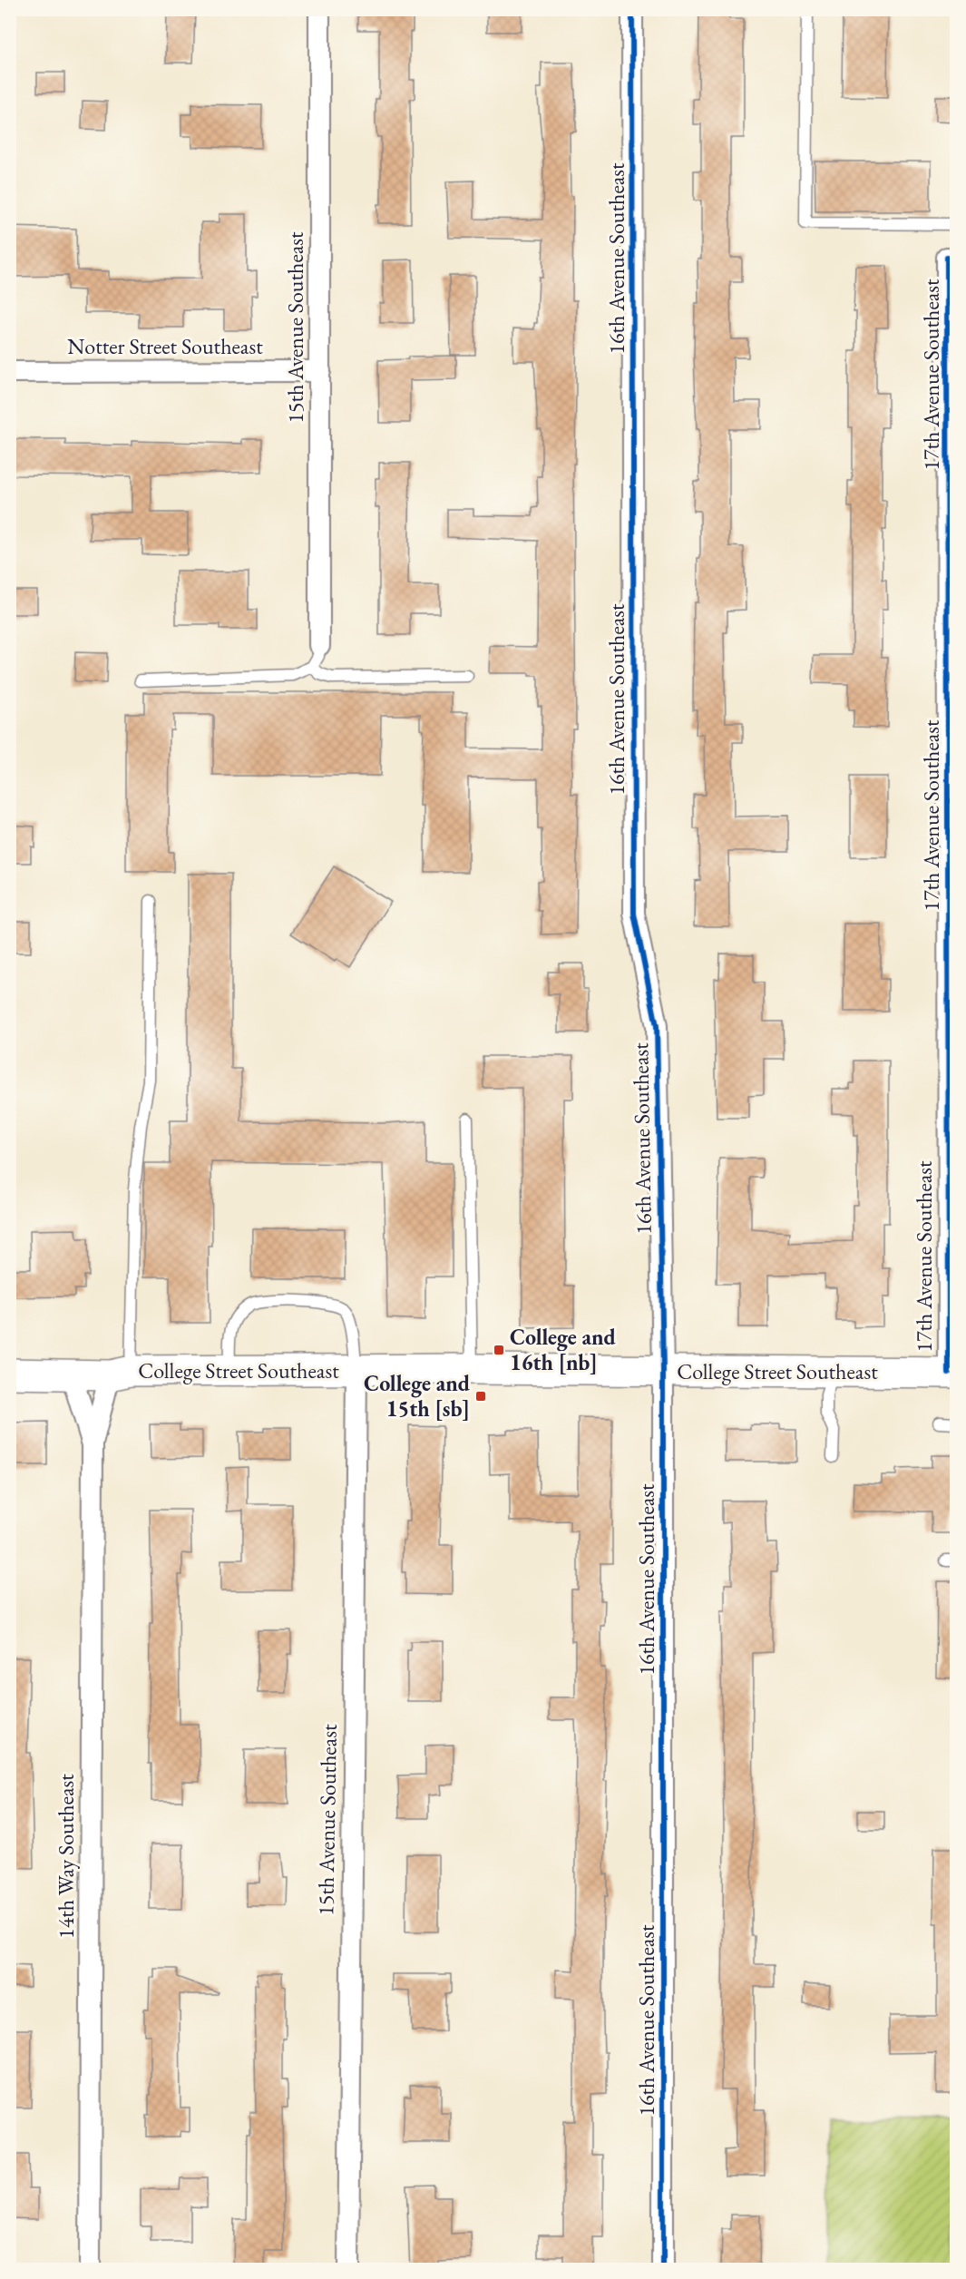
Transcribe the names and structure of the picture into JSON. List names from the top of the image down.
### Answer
{
  "streets": {
    "main road": ["College Street Southeast"],
    "street": [
      "16th Avenue Southeast",
      "15th Avenue Southeast",
      "Notter Street Southeast",
      "17th Avenue Southeast",
      "14th Way Southeast"
    ]
  },
  "crossings": [
    ["16th Avenue Southeast", "College Street Southeast"],
    ["15th Avenue Southeast", "Notter Street Southeast"],
    ["15th Avenue Southeast", "College Street Southeast"],
    ["17th Avenue Southeast", "College Street Southeast"],
    ["College Street Southeast", "14th Way Southeast"]
  ],
  "places": {
    "transit": ["College and 16th [nb]", "College and 15th [sb]"]
  }
}
